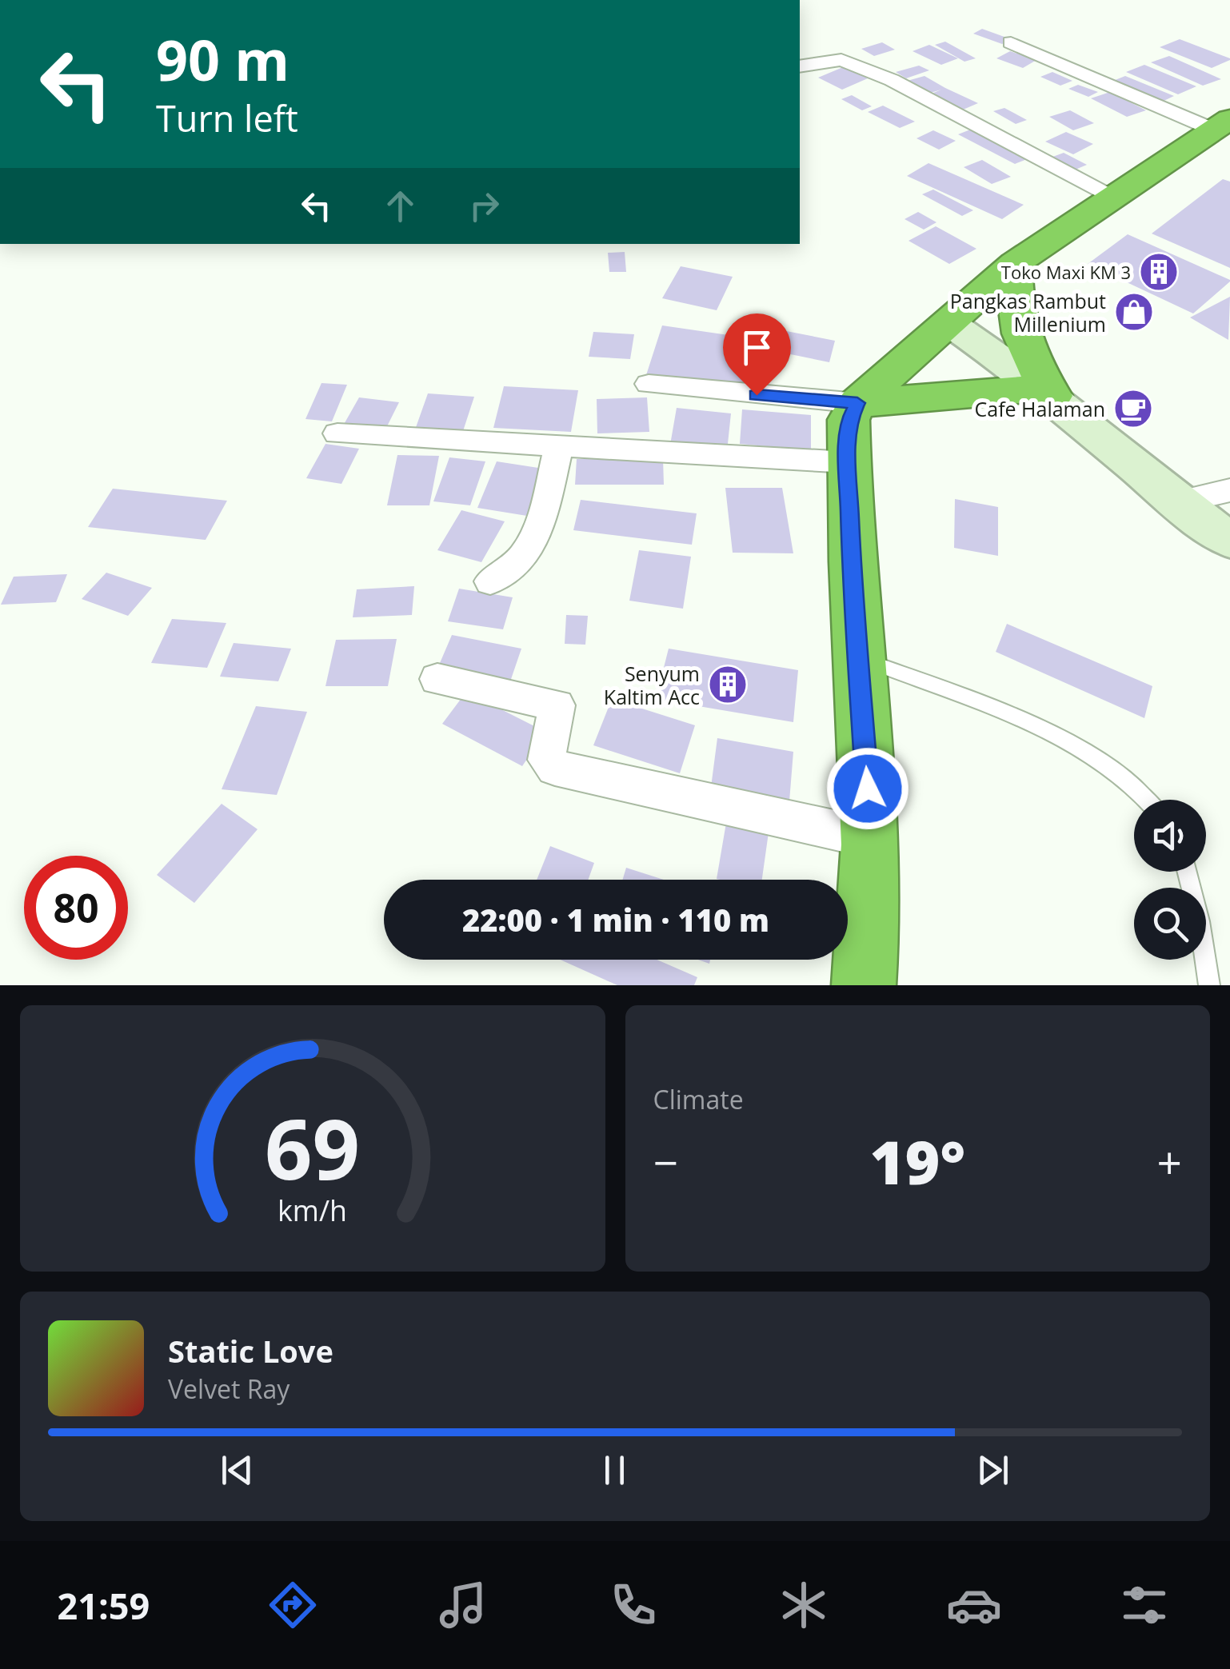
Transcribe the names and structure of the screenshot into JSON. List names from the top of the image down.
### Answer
{
  "places": {
    "building": ["Toko Maxi KM 3", "Senyum Kaltim Acc"],
    "shop": ["Pangkas Rambut Millenium"],
    "cafe": ["Cafe Halaman"]
  },
  "page": {
    "turn": ["90 m", "Turn left"],
    "limit": "80",
    "trip": "22:00 · 1 min · 110 m",
    "tile": "Climate",
    "heat": ["−", "19°", "+"],
    "song": ["Static Love", "Velvet Ray"],
    "tabs": "21:59",
    "gauge": ["69", "km/h"]
  }
}
